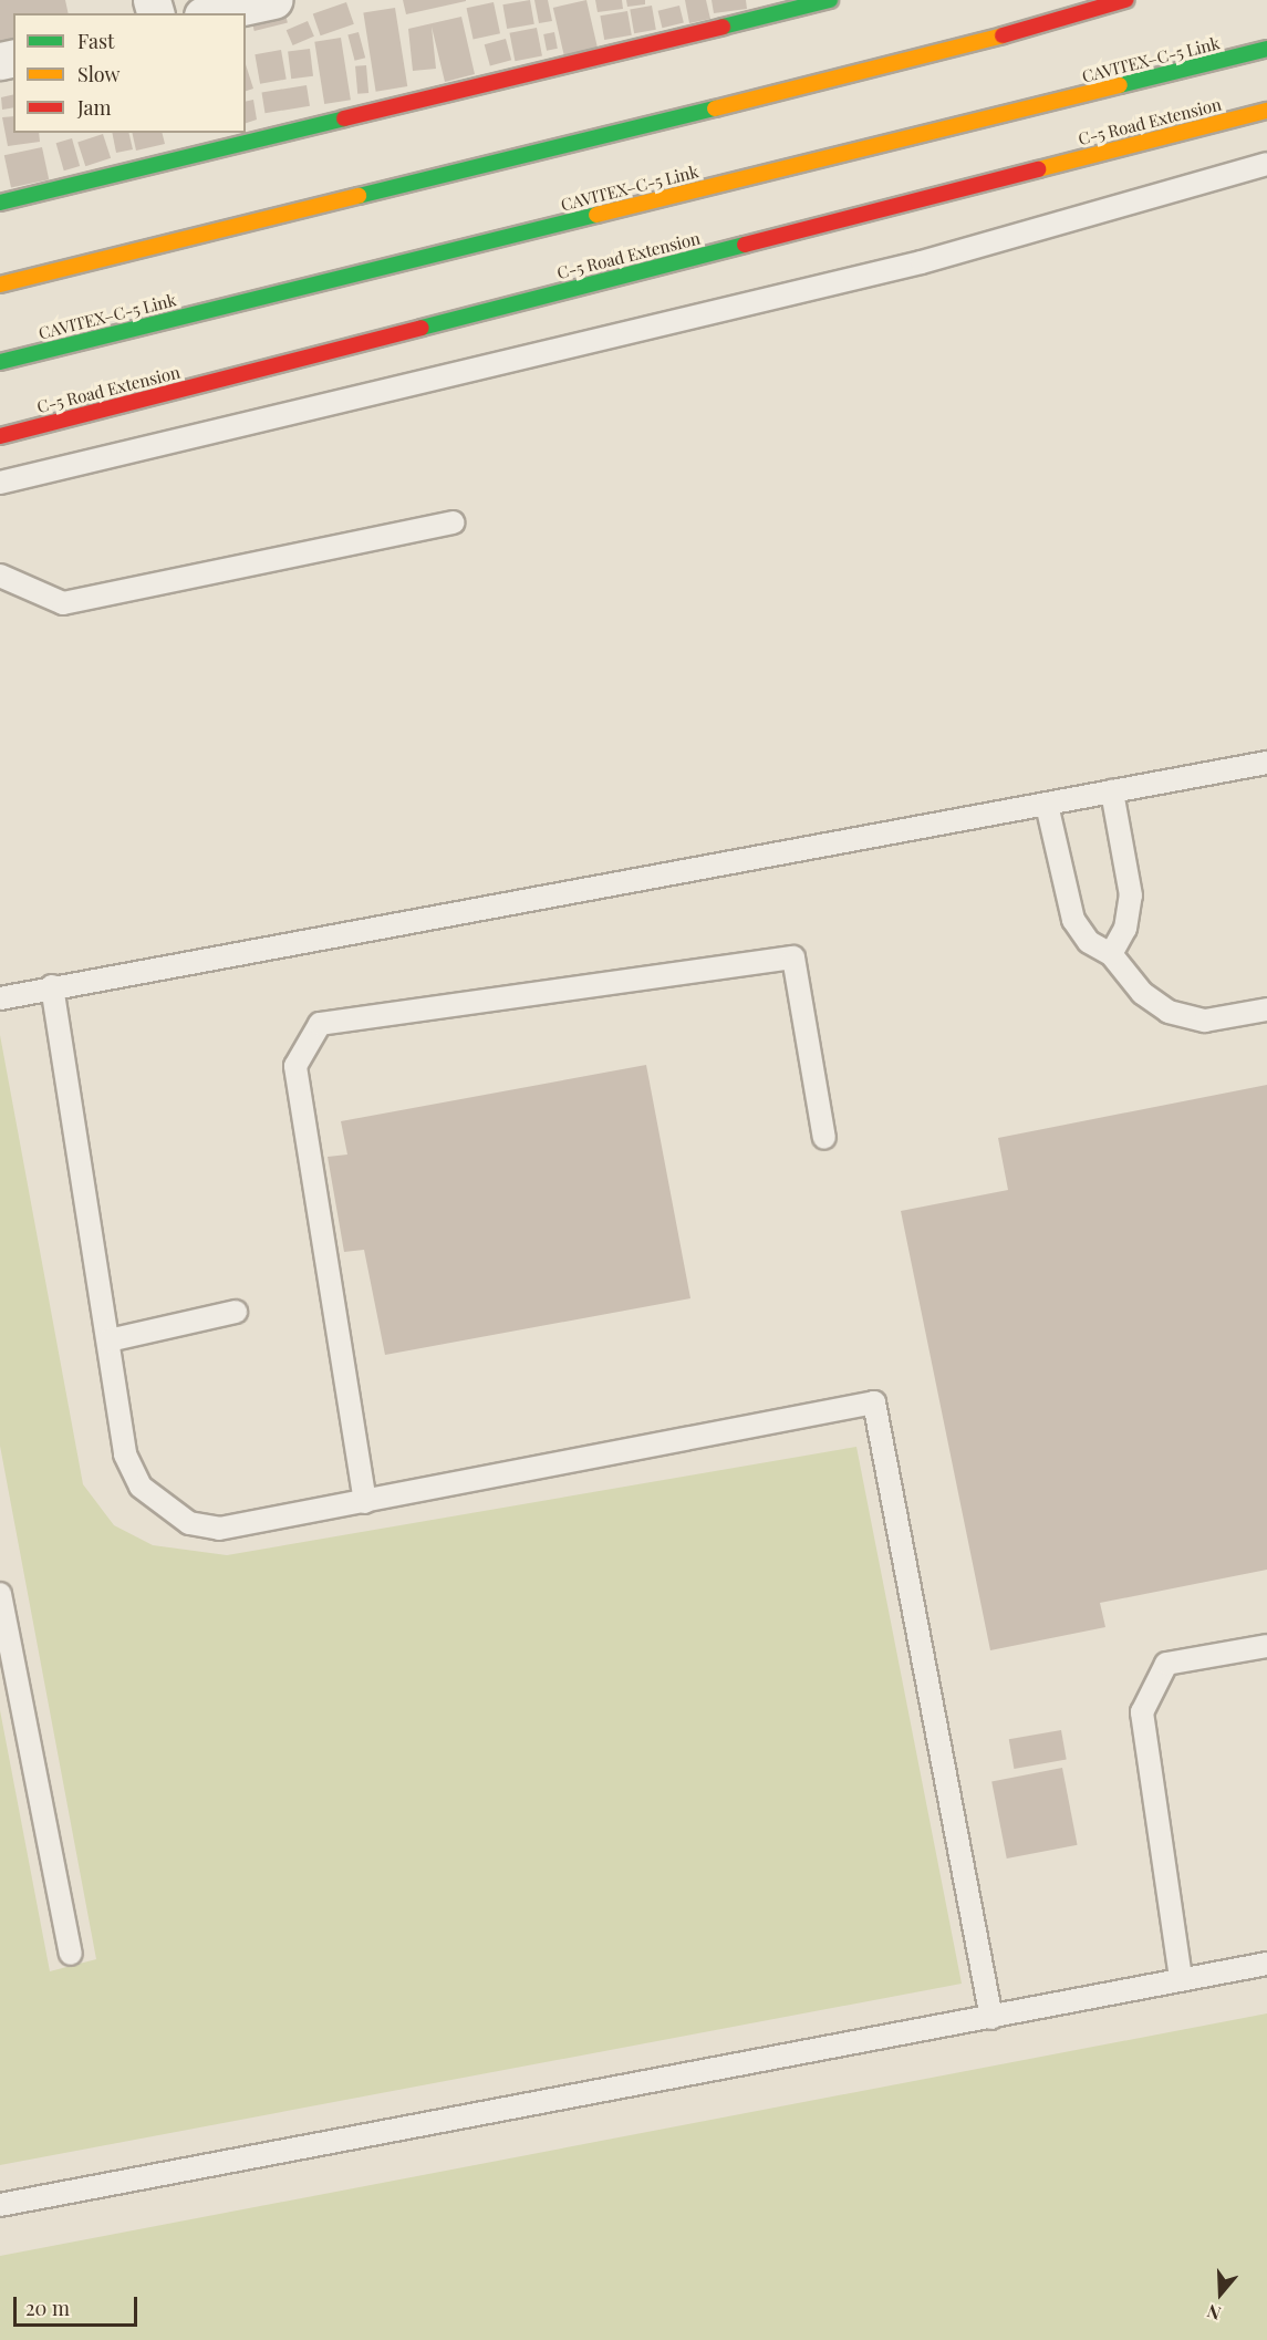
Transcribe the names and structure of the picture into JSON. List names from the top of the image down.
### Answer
{
  "streets": {
    "main road": ["CAVITEX–C-5 Link", "C-5 Road Extension"]
  },
  "legend": ["Fast", "Slow", "Jam"],
  "scale_bar": "20 m",
  "north": "bottom"
}
